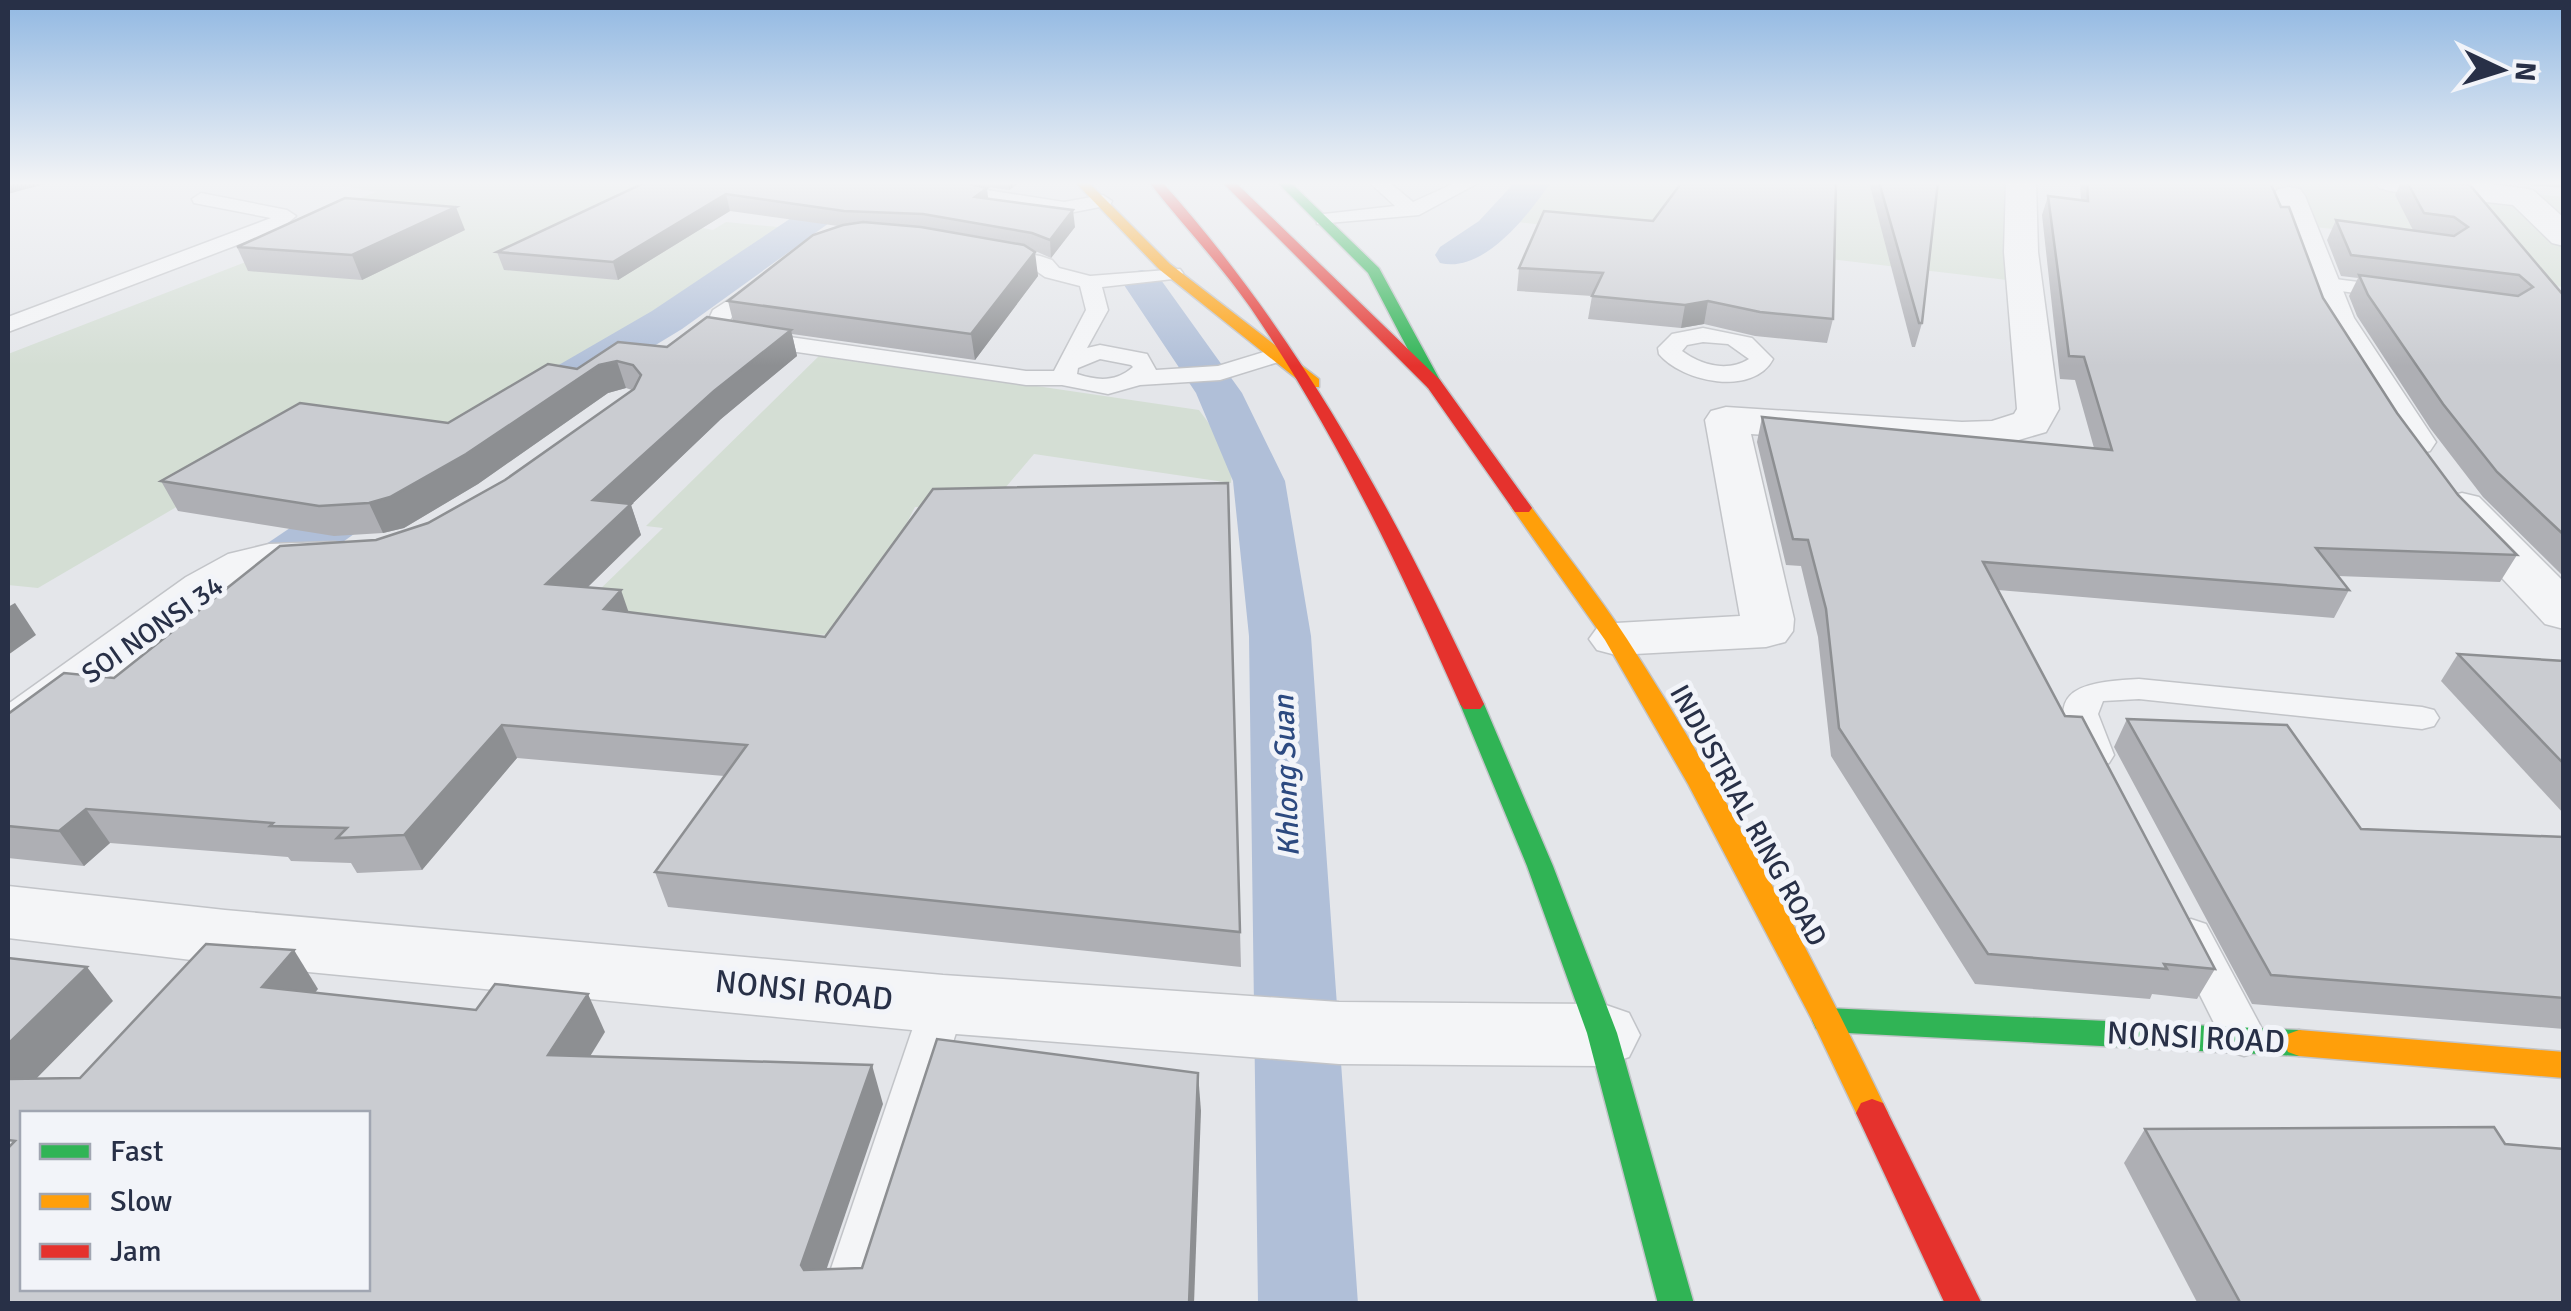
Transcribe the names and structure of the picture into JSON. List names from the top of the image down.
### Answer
{
  "streets": {
    "main road": ["INDUSTRIAL RING ROAD", "NONSI ROAD"],
    "street": ["SOI NONSI 34"]
  },
  "crossings": [
    ["INDUSTRIAL RING ROAD", "NONSI ROAD"]
  ],
  "water": ["Khlong Suan"],
  "legend": ["Fast", "Slow", "Jam"],
  "north": "right"
}
